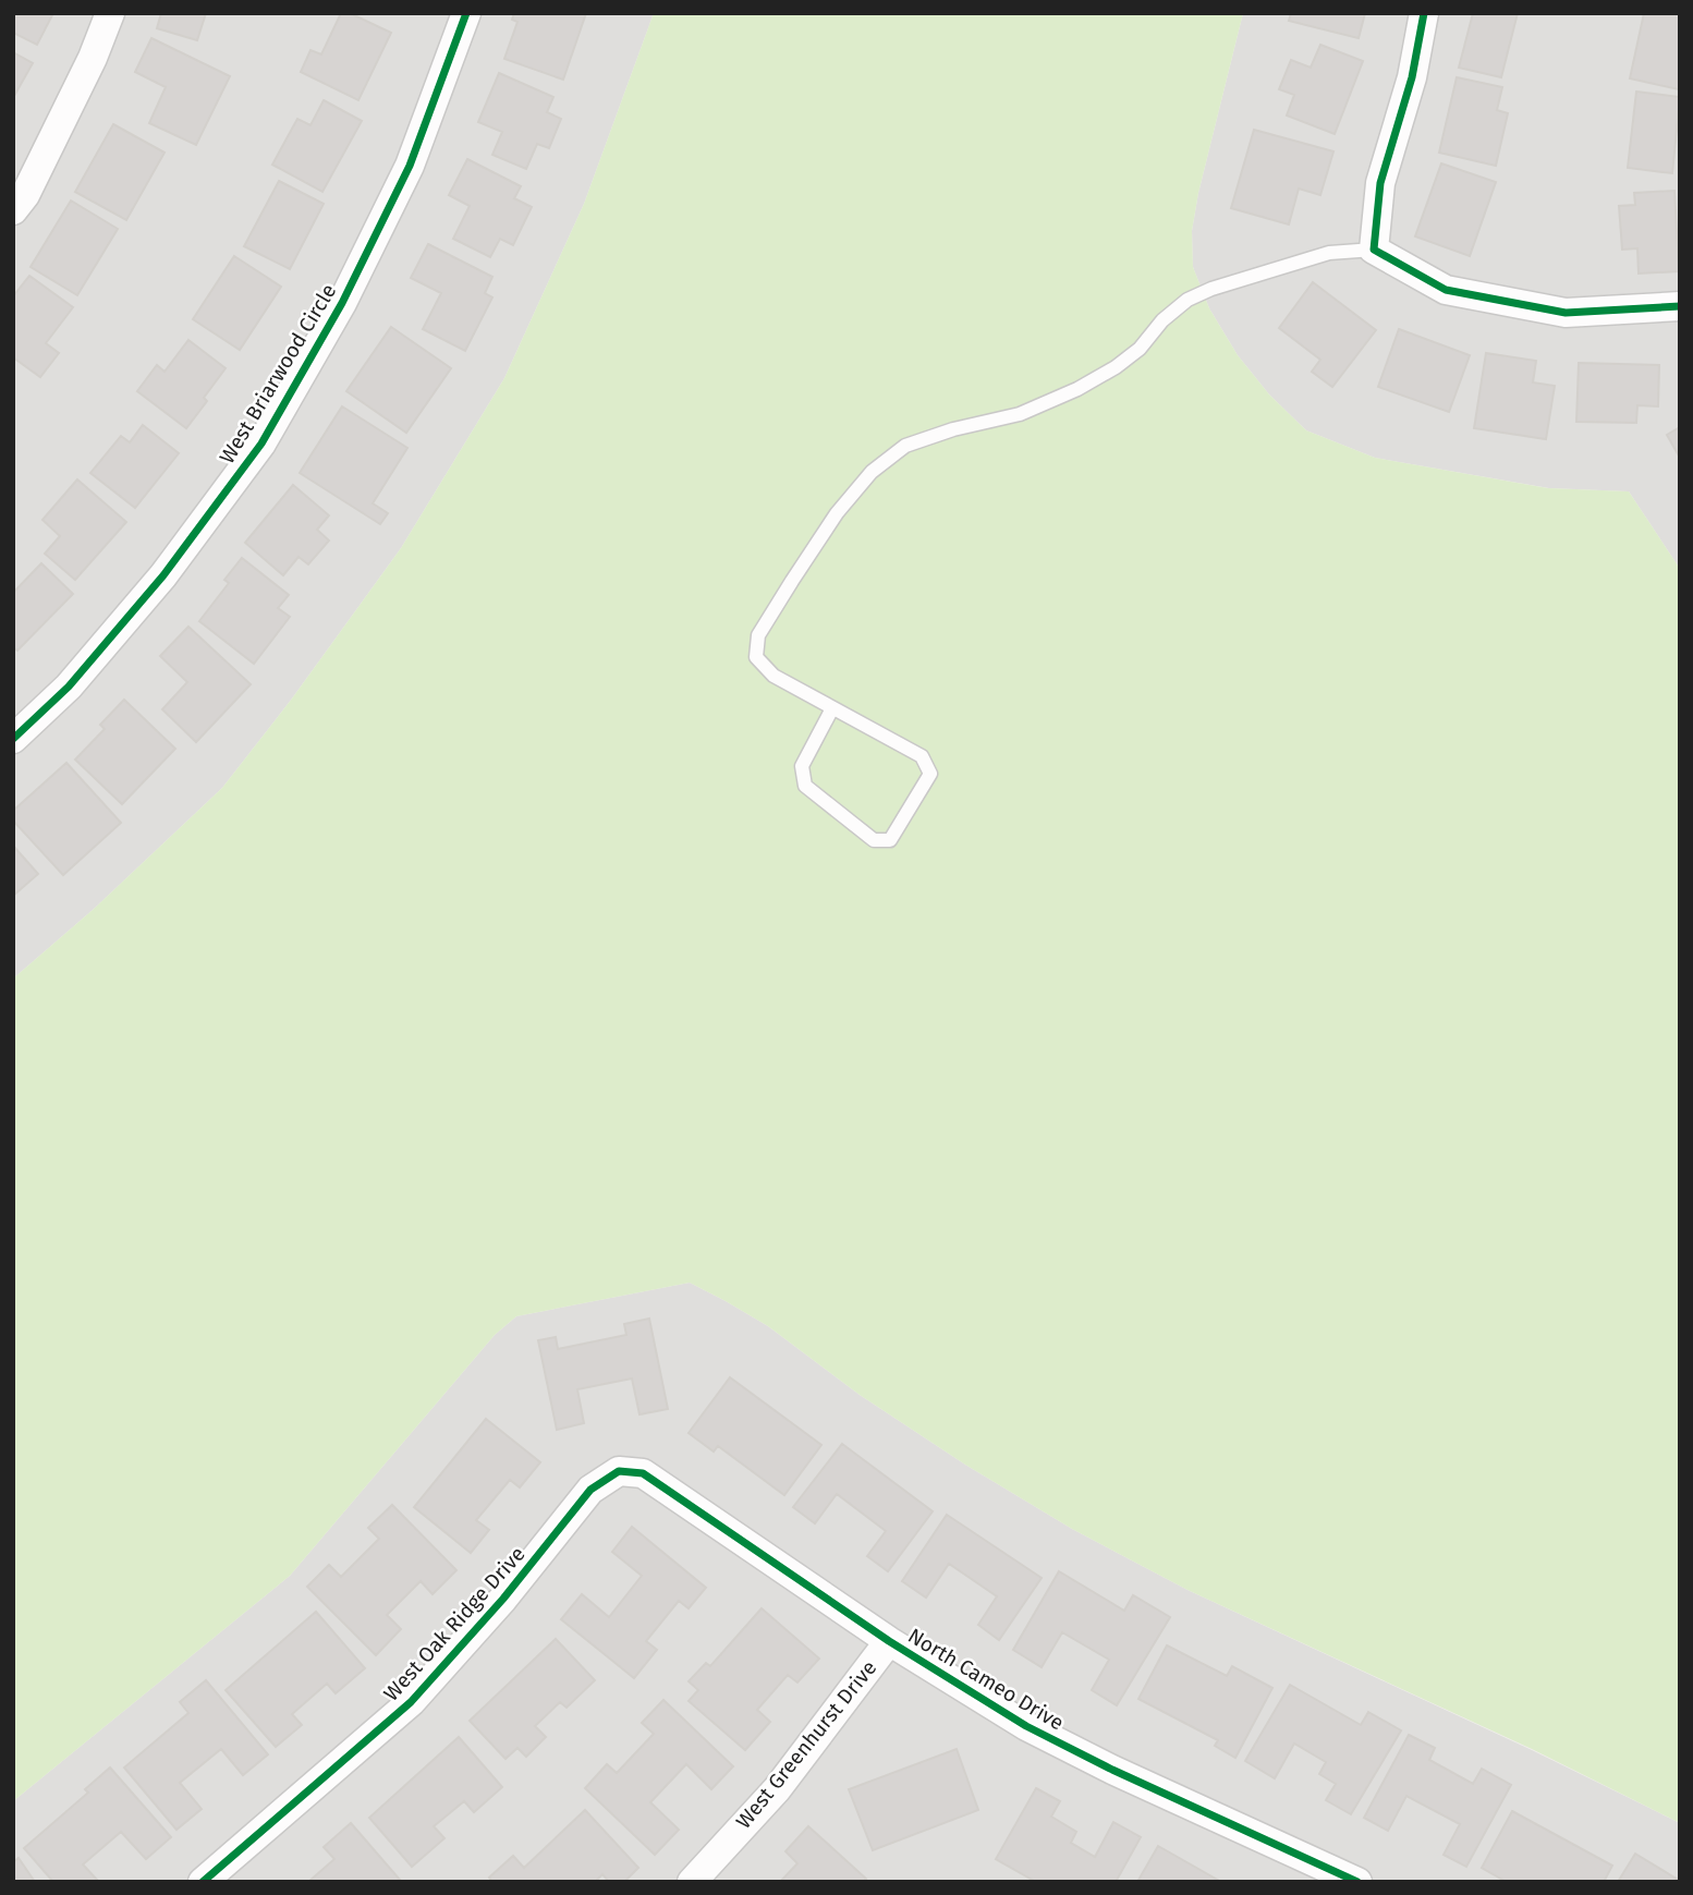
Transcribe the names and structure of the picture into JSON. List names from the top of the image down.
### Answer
{
  "streets": {
    "street": [
      "West Briarwood Circle",
      "West Oak Ridge Drive",
      "North Cameo Drive",
      "West Greenhurst Drive"
    ]
  },
  "crossings": [
    ["West Oak Ridge Drive", "North Cameo Drive"],
    ["North Cameo Drive", "West Greenhurst Drive"]
  ]
}
